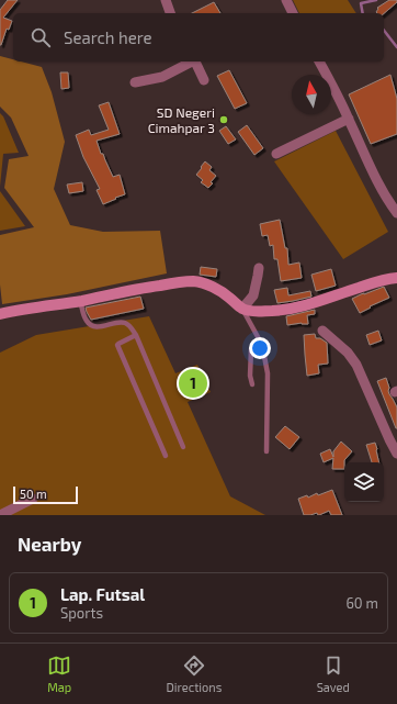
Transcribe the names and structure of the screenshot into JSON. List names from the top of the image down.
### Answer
{
  "places": ["SD Negeri Cimahpar 3"],
  "scale_bar": "50 m",
  "north": "top",
  "page": {
    "search": "Search here",
    "pins": "1",
    "scale": "50 m",
    "heading": "Nearby",
    "list": [
      {
        "mark": "1",
        "name": "Lap. Futsal",
        "note": "Sports",
        "value": "60 m"
      }
    ],
    "nav": ["Map", "Directions", "Saved"]
  }
}
